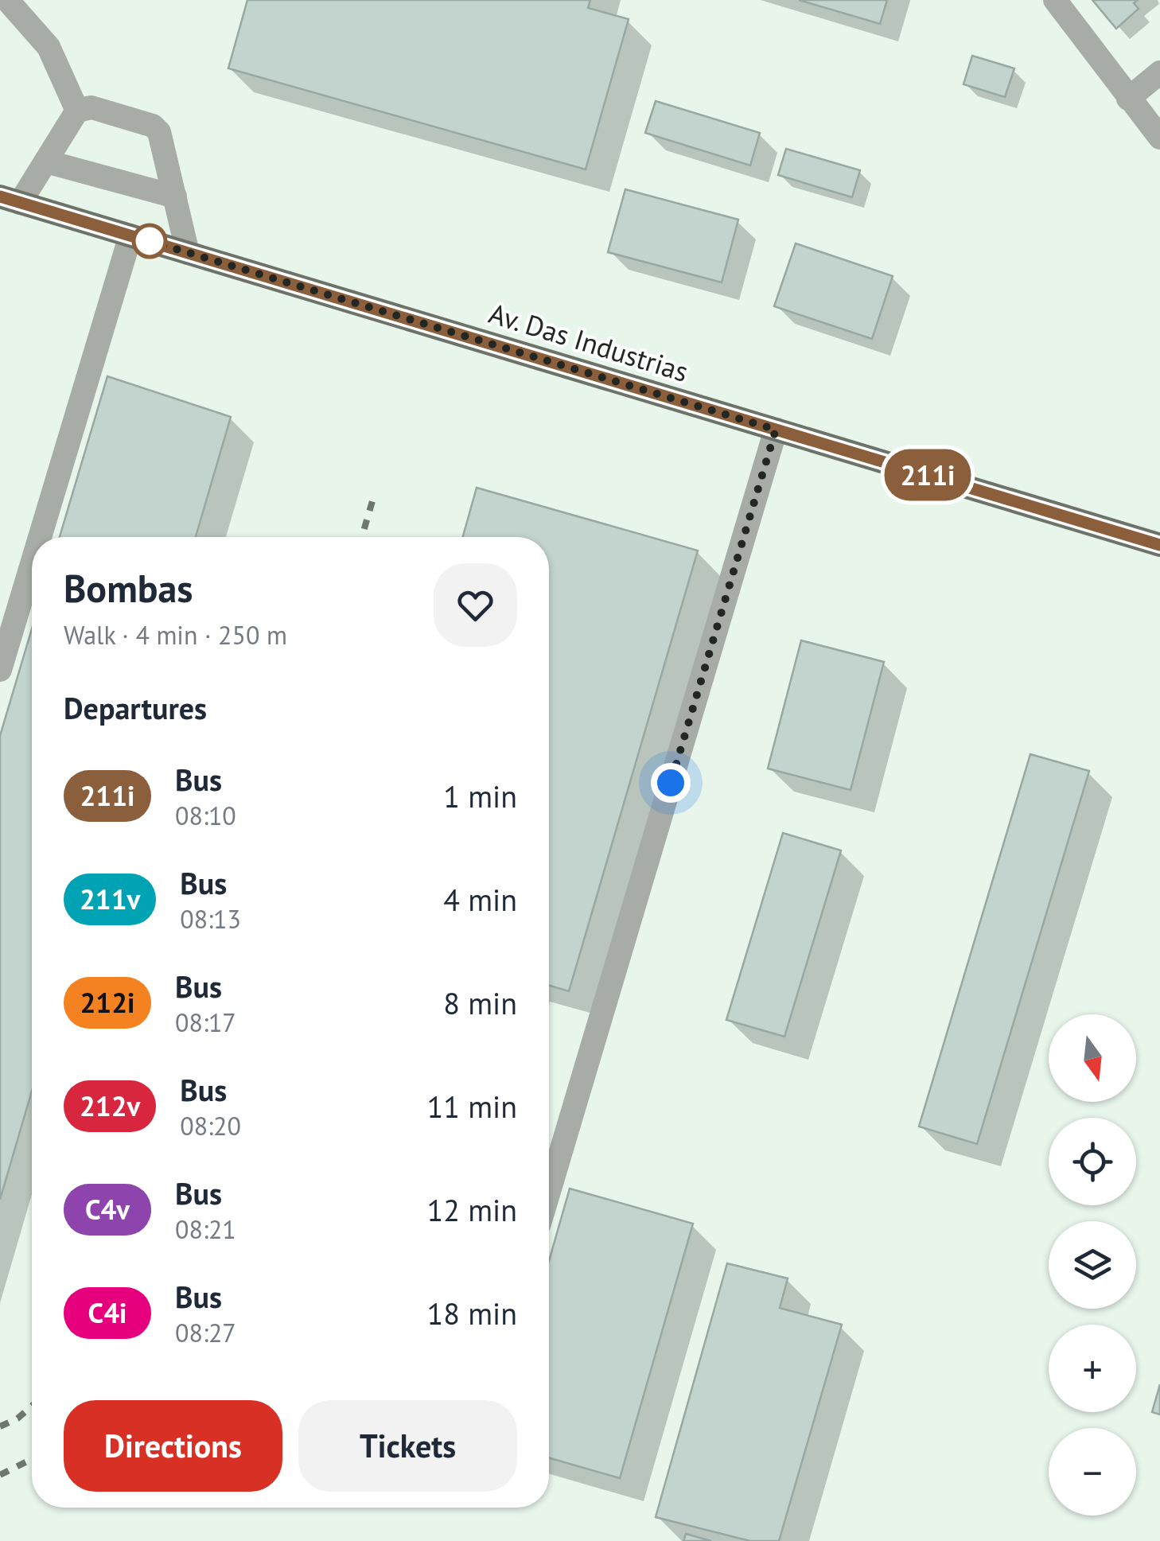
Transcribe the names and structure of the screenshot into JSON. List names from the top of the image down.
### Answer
{
  "streets": {
    "main road": ["Av. Das Industrias"]
  },
  "lines": ["bus line 211i"],
  "north": "bottom",
  "page": {
    "on_map": "211i",
    "heading": [
      ["Bombas", "Walk · 4 min · 250 m"],
      "Departures"
    ],
    "list": [
      {
        "mark": "211i",
        "name": "Bus",
        "note": "08:10",
        "value": "1 min"
      },
      {
        "mark": "211v",
        "name": "Bus",
        "note": "08:13",
        "value": "4 min"
      },
      {
        "mark": "212i",
        "name": "Bus",
        "note": "08:17",
        "value": "8 min"
      },
      {
        "mark": "212v",
        "name": "Bus",
        "note": "08:20",
        "value": "11 min"
      },
      {
        "mark": "C4v",
        "name": "Bus",
        "note": "08:21",
        "value": "12 min"
      },
      {
        "mark": "C4i",
        "name": "Bus",
        "note": "08:27",
        "value": "18 min"
      }
    ],
    "map_buttons": ["+", "−"],
    "buttons": ["Directions", "Tickets"]
  }
}
